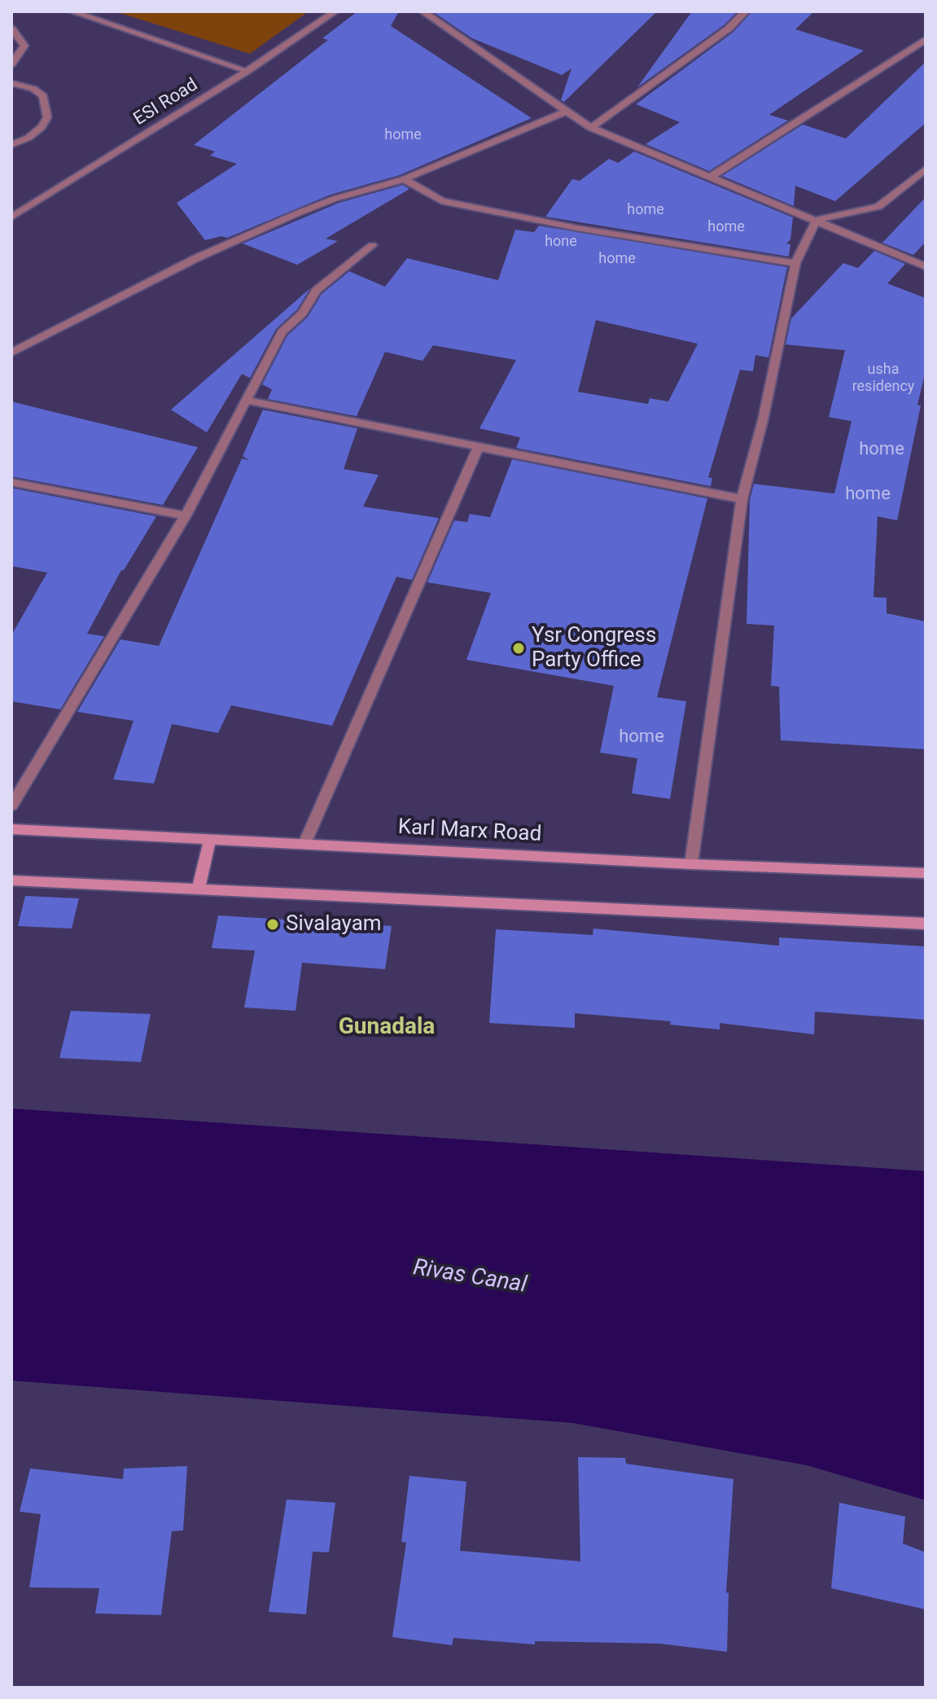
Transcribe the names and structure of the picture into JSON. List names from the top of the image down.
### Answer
{
  "streets": {
    "main road": ["Karl Marx Road"],
    "street": ["ESI Road"]
  },
  "districts": ["Gunadala"],
  "water": ["Rivas Canal"],
  "places": ["Ysr Congress Party Office", "Sivalayam"],
  "house_numbers": [
    "home",
    "home",
    "home",
    "hone",
    "home",
    "usha residency",
    "home",
    "home",
    "home"
  ]
}
